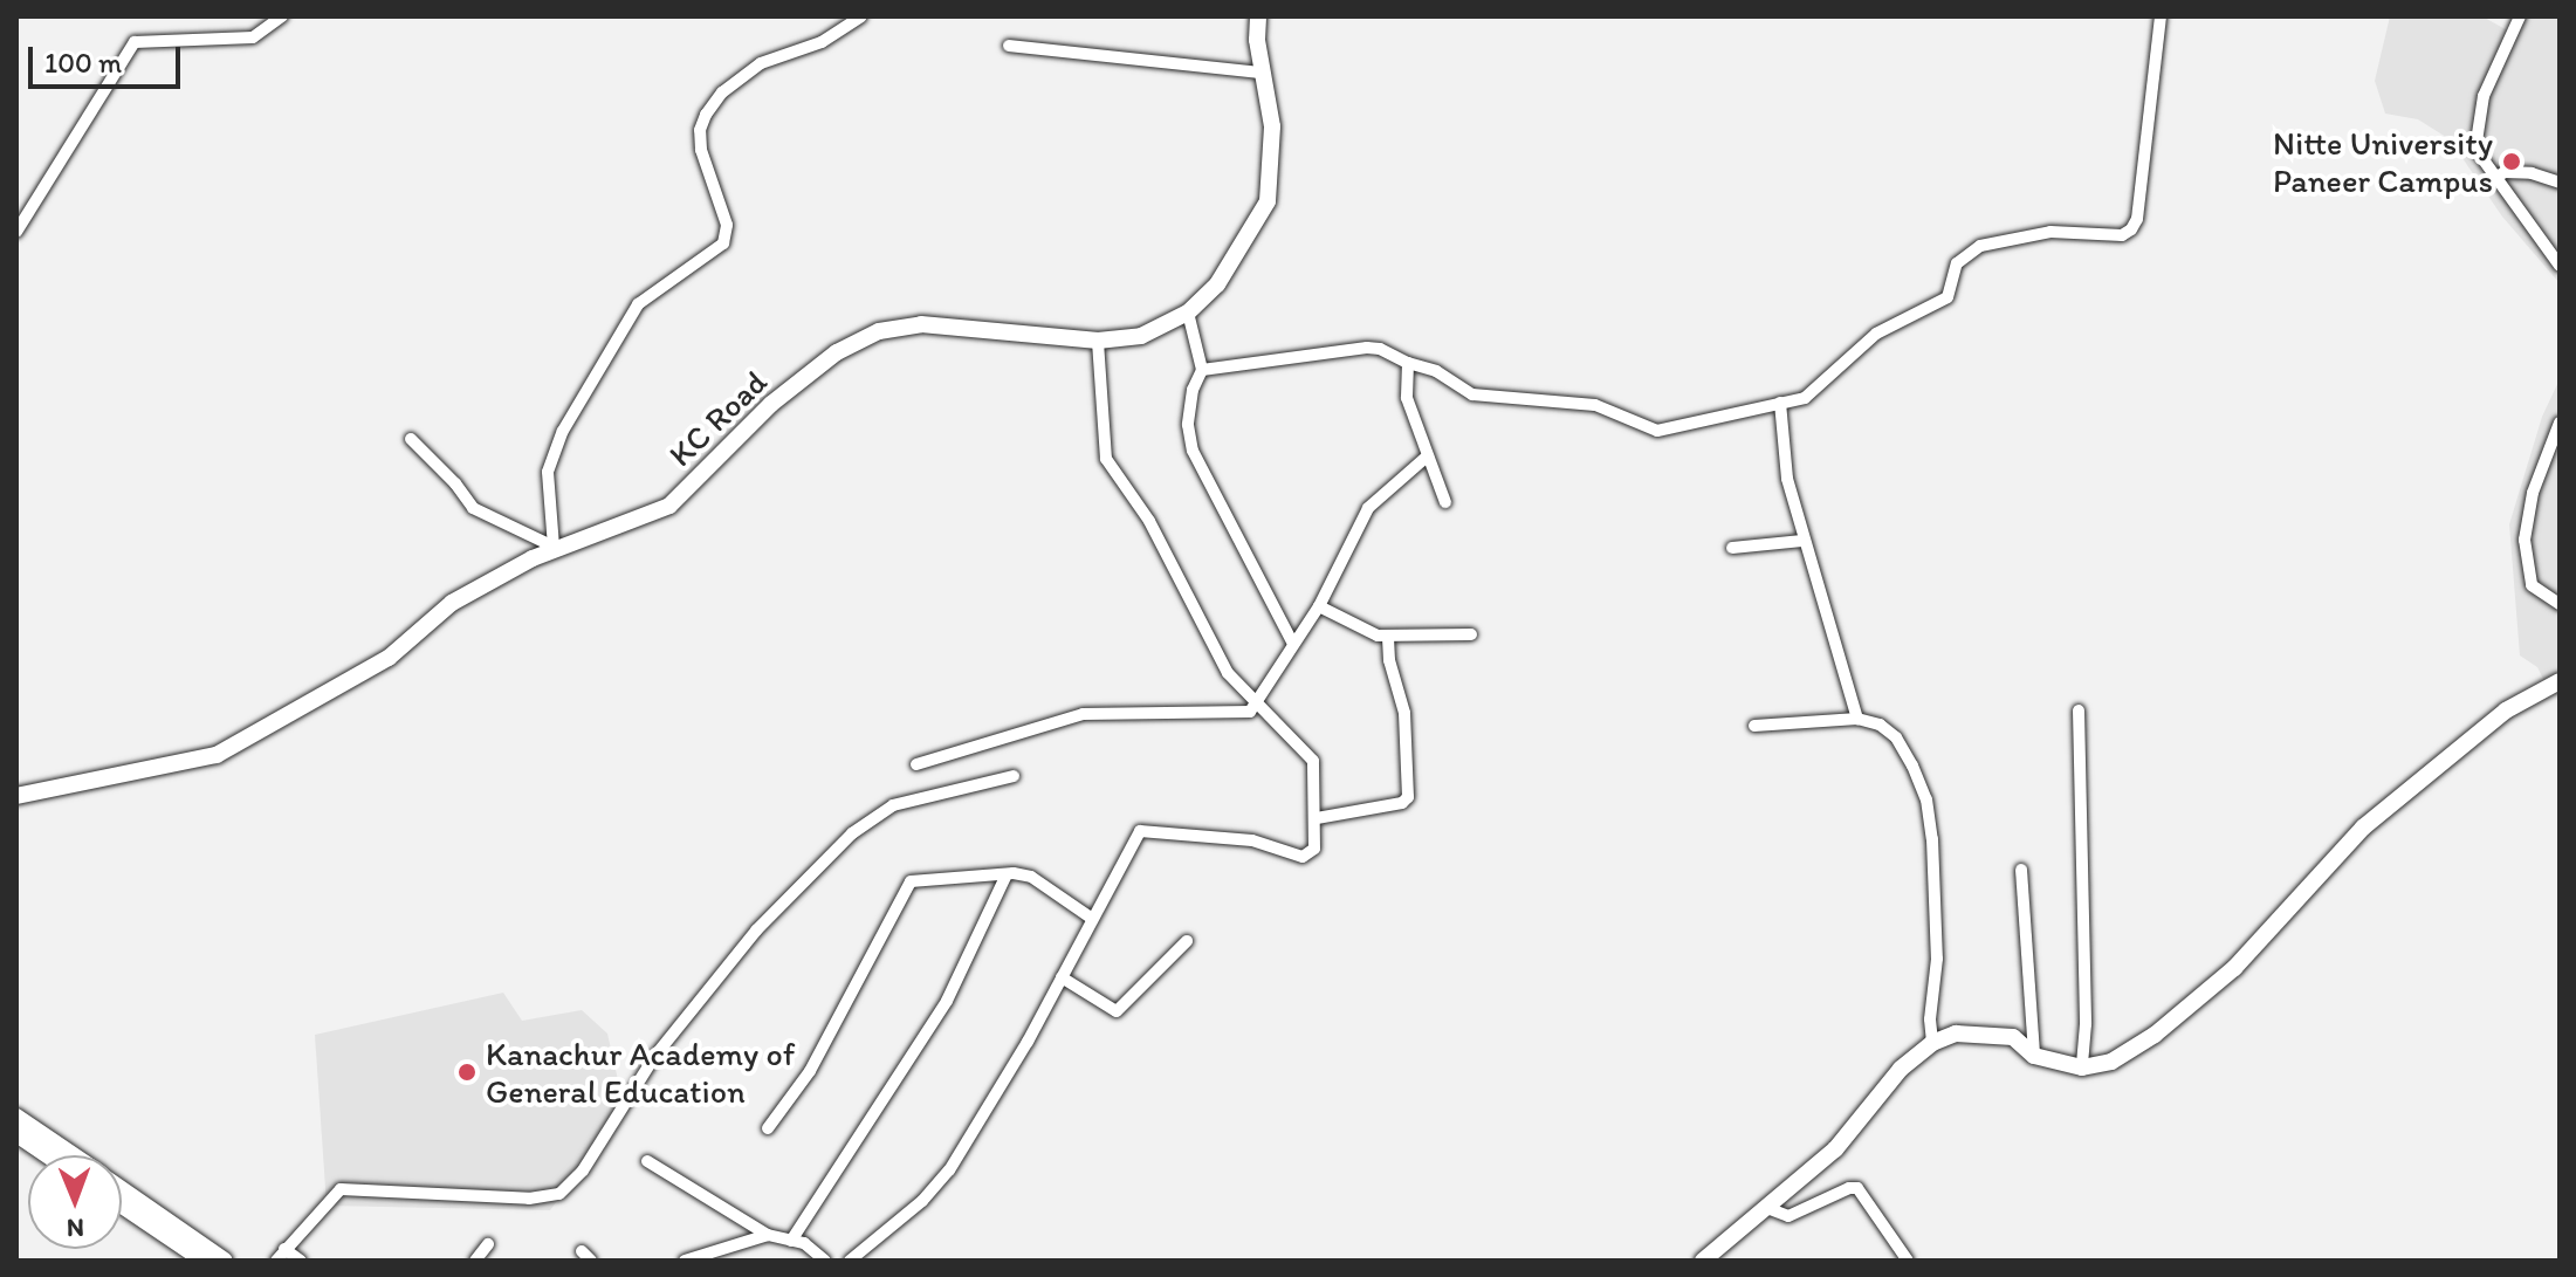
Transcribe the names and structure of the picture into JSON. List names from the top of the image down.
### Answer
{
  "streets": {
    "main road": ["KC Road"]
  },
  "places": ["Nitte University Paneer Campus", "Kanachur Academy of General Education"],
  "scale_bar": "100 m",
  "north": "bottom"
}
